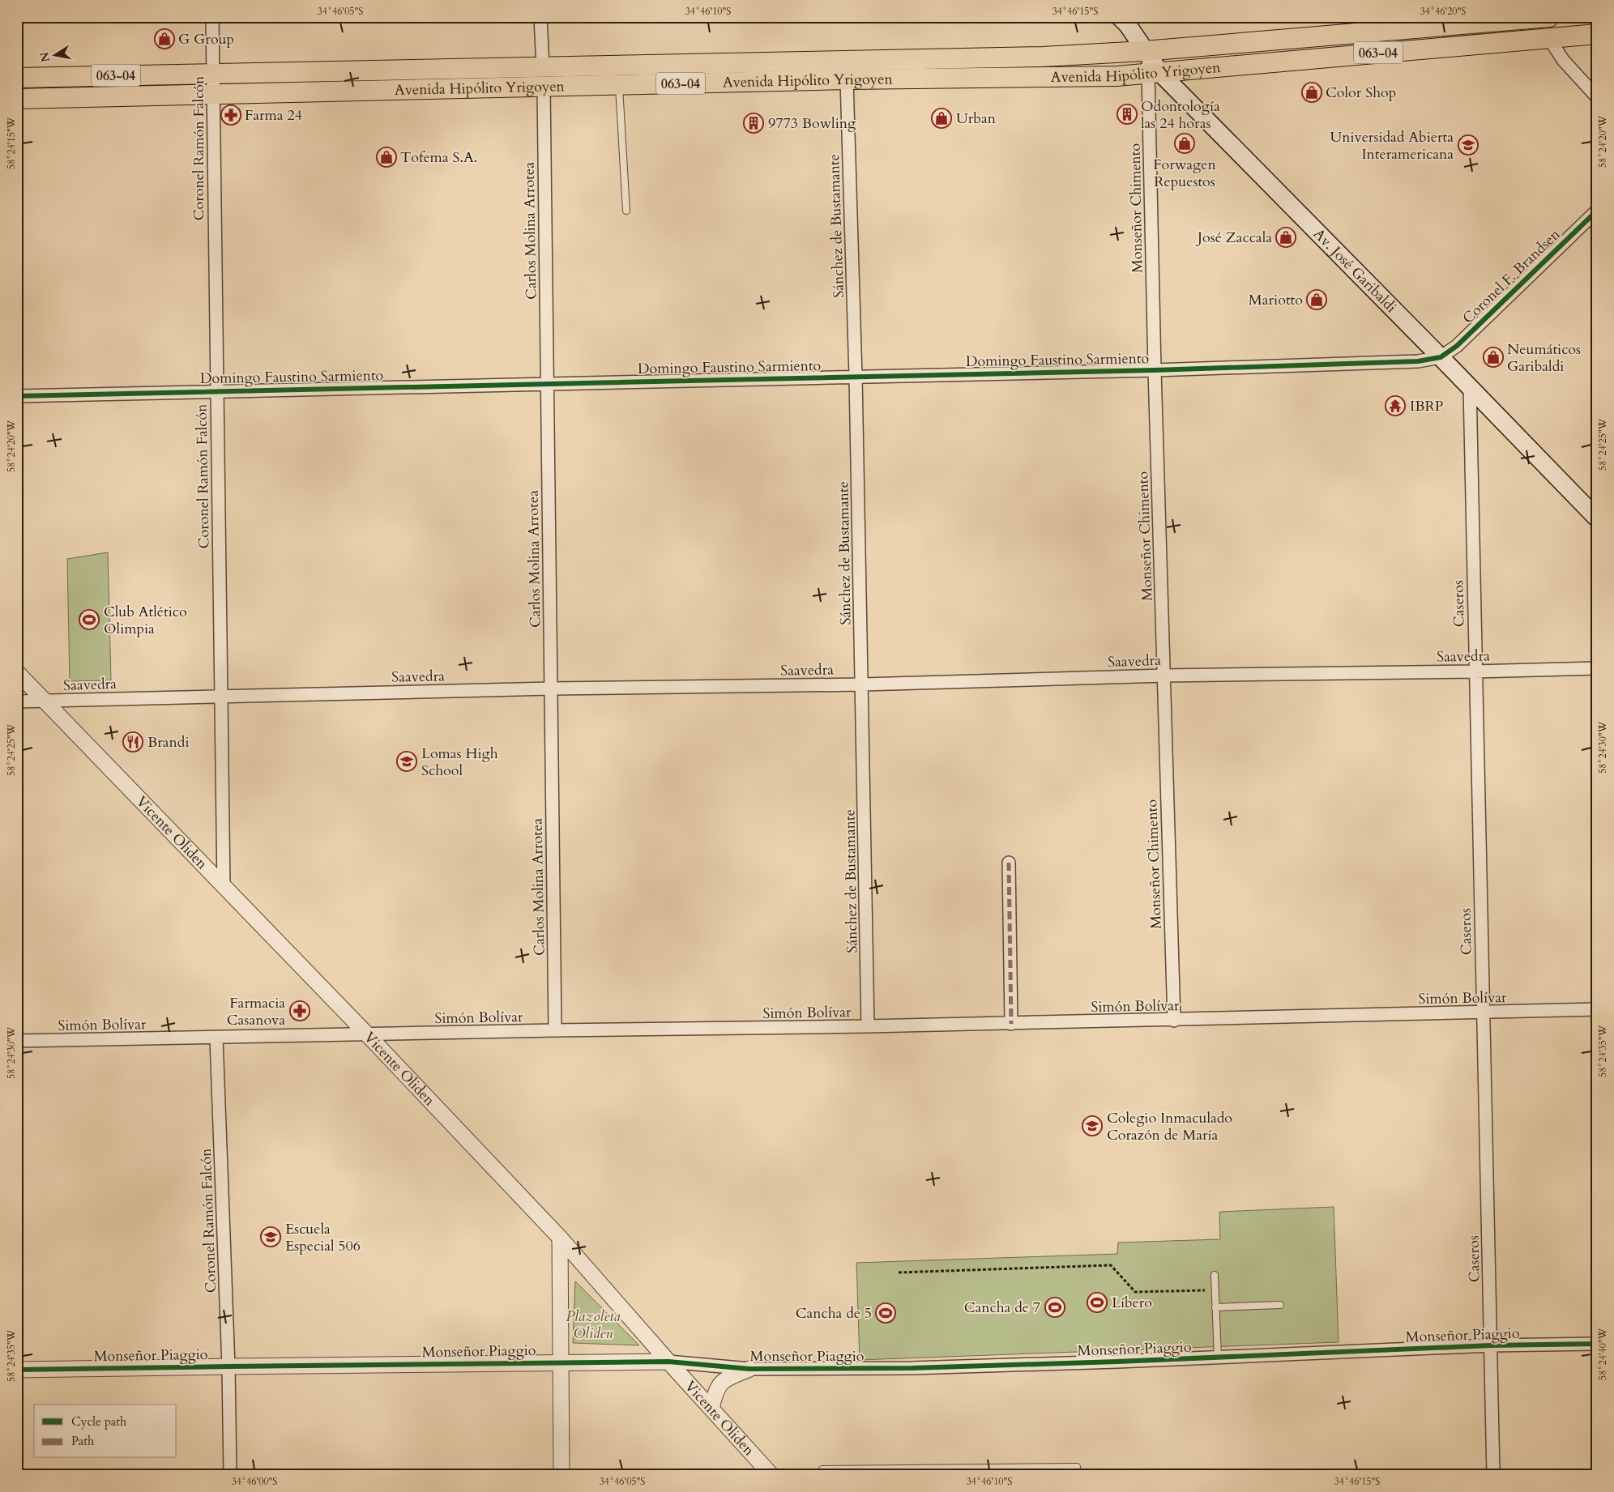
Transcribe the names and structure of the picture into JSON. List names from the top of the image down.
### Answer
{
  "streets": {
    "main road": ["063-04", "Avenida Hipólito Yrigoyen", "Av. José Garibaldi"],
    "street": [
      "Coronel Ramón Falcón",
      "Monseñor Chimento",
      "Sánchez de Bustamante",
      "Carlos Molina Arrotea",
      "Coronel F. Brandsen",
      "Domingo Faustino Sarmiento",
      "Caseros",
      "Saavedra",
      "Vicente Oliden",
      "Simón Bolívar",
      "Monseñor Piaggio"
    ]
  },
  "crossings": [
    ["Avenida Hipólito Yrigoyen", "Coronel Ramón Falcón"],
    ["Avenida Hipólito Yrigoyen", "Monseñor Chimento"],
    ["Avenida Hipólito Yrigoyen", "Sánchez de Bustamante"],
    ["Avenida Hipólito Yrigoyen", "Carlos Molina Arrotea"],
    ["Avenida Hipólito Yrigoyen", "Av. José Garibaldi"],
    ["Coronel Ramón Falcón", "Domingo Faustino Sarmiento"],
    ["Coronel Ramón Falcón", "Saavedra"],
    ["Coronel Ramón Falcón", "Vicente Oliden"],
    ["Coronel Ramón Falcón", "Simón Bolívar"],
    ["Coronel Ramón Falcón", "Monseñor Piaggio"],
    ["Monseñor Chimento", "Av. José Garibaldi"],
    ["Monseñor Chimento", "Domingo Faustino Sarmiento"],
    ["Monseñor Chimento", "Saavedra"],
    ["Monseñor Chimento", "Simón Bolívar"],
    ["Sánchez de Bustamante", "Domingo Faustino Sarmiento"],
    ["Sánchez de Bustamante", "Saavedra"],
    ["Sánchez de Bustamante", "Simón Bolívar"],
    ["Carlos Molina Arrotea", "Domingo Faustino Sarmiento"],
    ["Carlos Molina Arrotea", "Saavedra"],
    ["Carlos Molina Arrotea", "Simón Bolívar"],
    ["Av. José Garibaldi", "Coronel F. Brandsen"],
    ["Av. José Garibaldi", "Domingo Faustino Sarmiento"],
    ["Av. José Garibaldi", "Caseros"],
    ["Coronel F. Brandsen", "Domingo Faustino Sarmiento"],
    ["Caseros", "Saavedra"],
    ["Caseros", "Simón Bolívar"],
    ["Caseros", "Monseñor Piaggio"],
    ["Saavedra", "Vicente Oliden"],
    ["Vicente Oliden", "Simón Bolívar"],
    ["Vicente Oliden", "Monseñor Piaggio"]
  ],
  "parks": ["Plazoleta Oliden"],
  "places": {
    "shop": [
      "G Group",
      "Color Shop",
      "Urban",
      "Forwagen Repuestos",
      "Tofema S.A.",
      "José Zaccala",
      "Mariotto",
      "Neumáticos Garibaldi"
    ],
    "building": ["Odontología las 24 horas", "9773 Bowling"],
    "pharmacy": ["Farma 24", "Farmacia Casanova"],
    "school or university": [
      "Universidad Abierta Interamericana",
      "Lomas High School",
      "Colegio Inmaculado Corazón de María",
      "Escuela Especial 506"
    ],
    "temple": ["IBRP"],
    "sports": [
      "Club Atlético Olimpia",
      "Líbero",
      "Cancha de 7",
      "Cancha de 5"
    ],
    "restaurant": ["Brandi"]
  },
  "legend": ["Cycle path", "Path"],
  "north": "left",
  "coordinates": [
    "34°46'05\"S",
    "34°46'10\"S",
    "34°46'15\"S",
    "34°46'20\"S",
    "58°24'20\"W",
    "58°24'15\"W",
    "58°24'25\"W",
    "58°24'30\"W",
    "58°24'35\"W",
    "58°24'40\"W",
    "34°46'00\"S"
  ]
}
